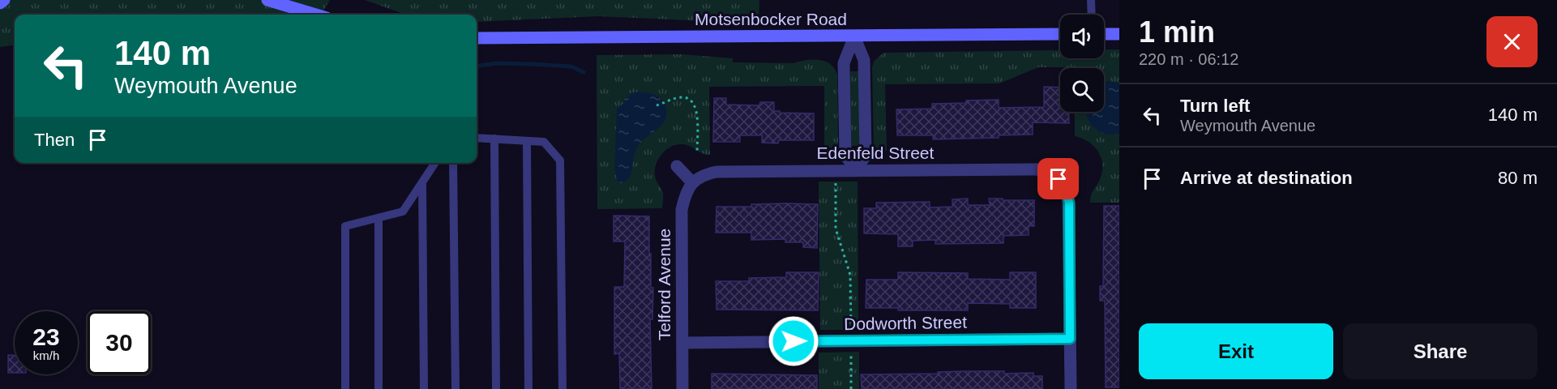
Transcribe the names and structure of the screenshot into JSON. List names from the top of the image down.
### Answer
{
  "streets": {
    "main road": ["Motsenbocker Road"],
    "street": ["Edenfeld Street", "Telford Avenue", "Dodworth Street"]
  },
  "crossings": [
    ["Edenfeld Street", "Telford Avenue"],
    ["Telford Avenue", "Dodworth Street"]
  ],
  "page": {
    "heading": ["1 min", "220 m · 06:12"],
    "turn": ["140 m", "Weymouth Avenue"],
    "list": [
      {
        "name": "Turn left",
        "note": "Weymouth Avenue",
        "value": "140 m"
      },
      {
        "name": "Arrive at destination",
        "value": "80 m"
      }
    ],
    "then": "Then",
    "speed": "23 km/h",
    "limit": "30",
    "buttons": ["Exit", "Share"]
  }
}
